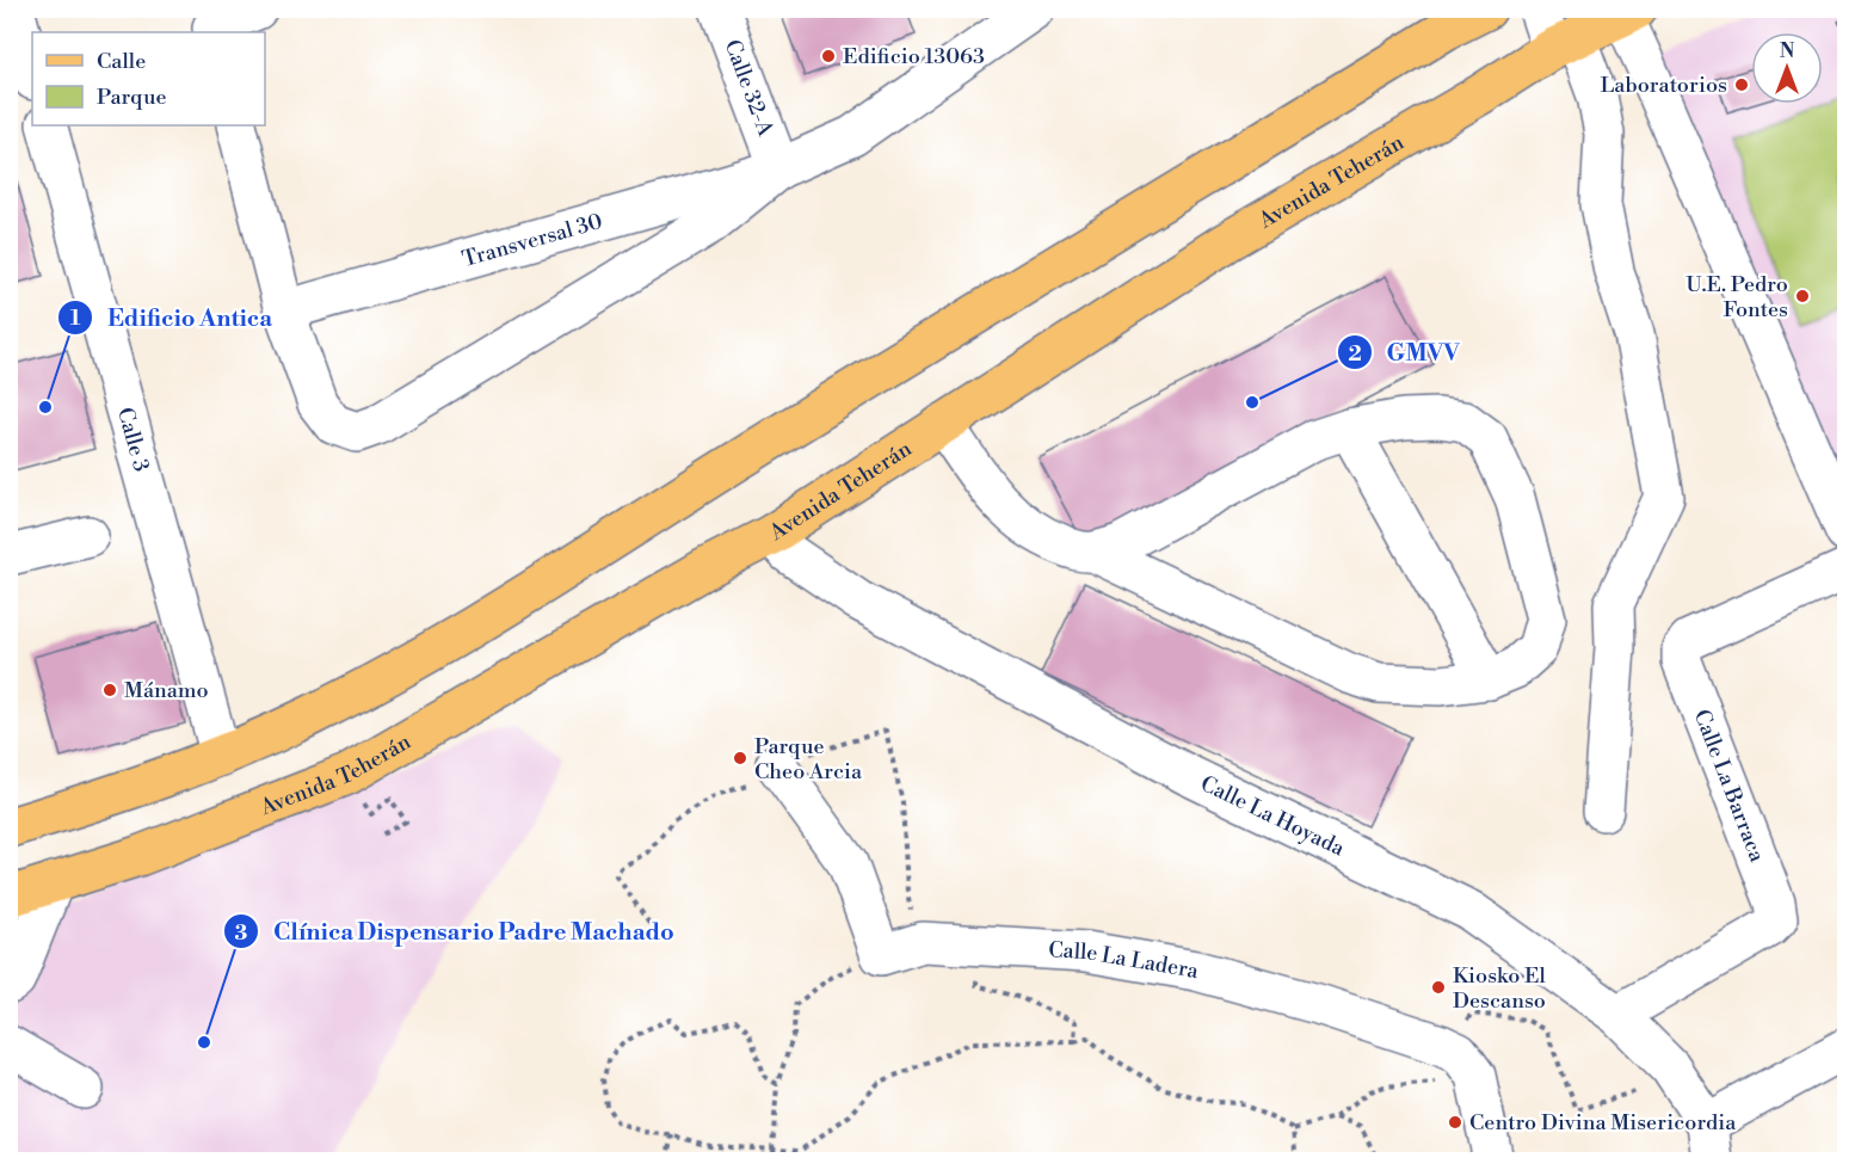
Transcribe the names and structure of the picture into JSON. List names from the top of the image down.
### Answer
{
  "streets": {
    "main road": ["Avenida Teherán"],
    "street": [
      "Calle 32-A",
      "Transversal 30",
      "Calle 3",
      "Calle La Barraca",
      "Calle La Hoyada",
      "Calle La Ladera"
    ]
  },
  "crossings": [
    ["Calle 32-A", "Transversal 30"],
    ["Avenida Teherán", "Calle La Hoyada"],
    ["Calle La Barraca", "Calle La Hoyada"]
  ],
  "places": [
    "Edificio 13063",
    "Laboratorios",
    "U.E. Pedro Fontes",
    "GMVV",
    "Edificio Antica",
    "Mánamo",
    "Parque Cheo Arcia",
    "Kiosko El Descanso",
    "Clínica Dispensario Padre Machado",
    "Centro Divina Misericordia"
  ],
  "legend": ["Calle", "Parque"],
  "north": "top"
}
